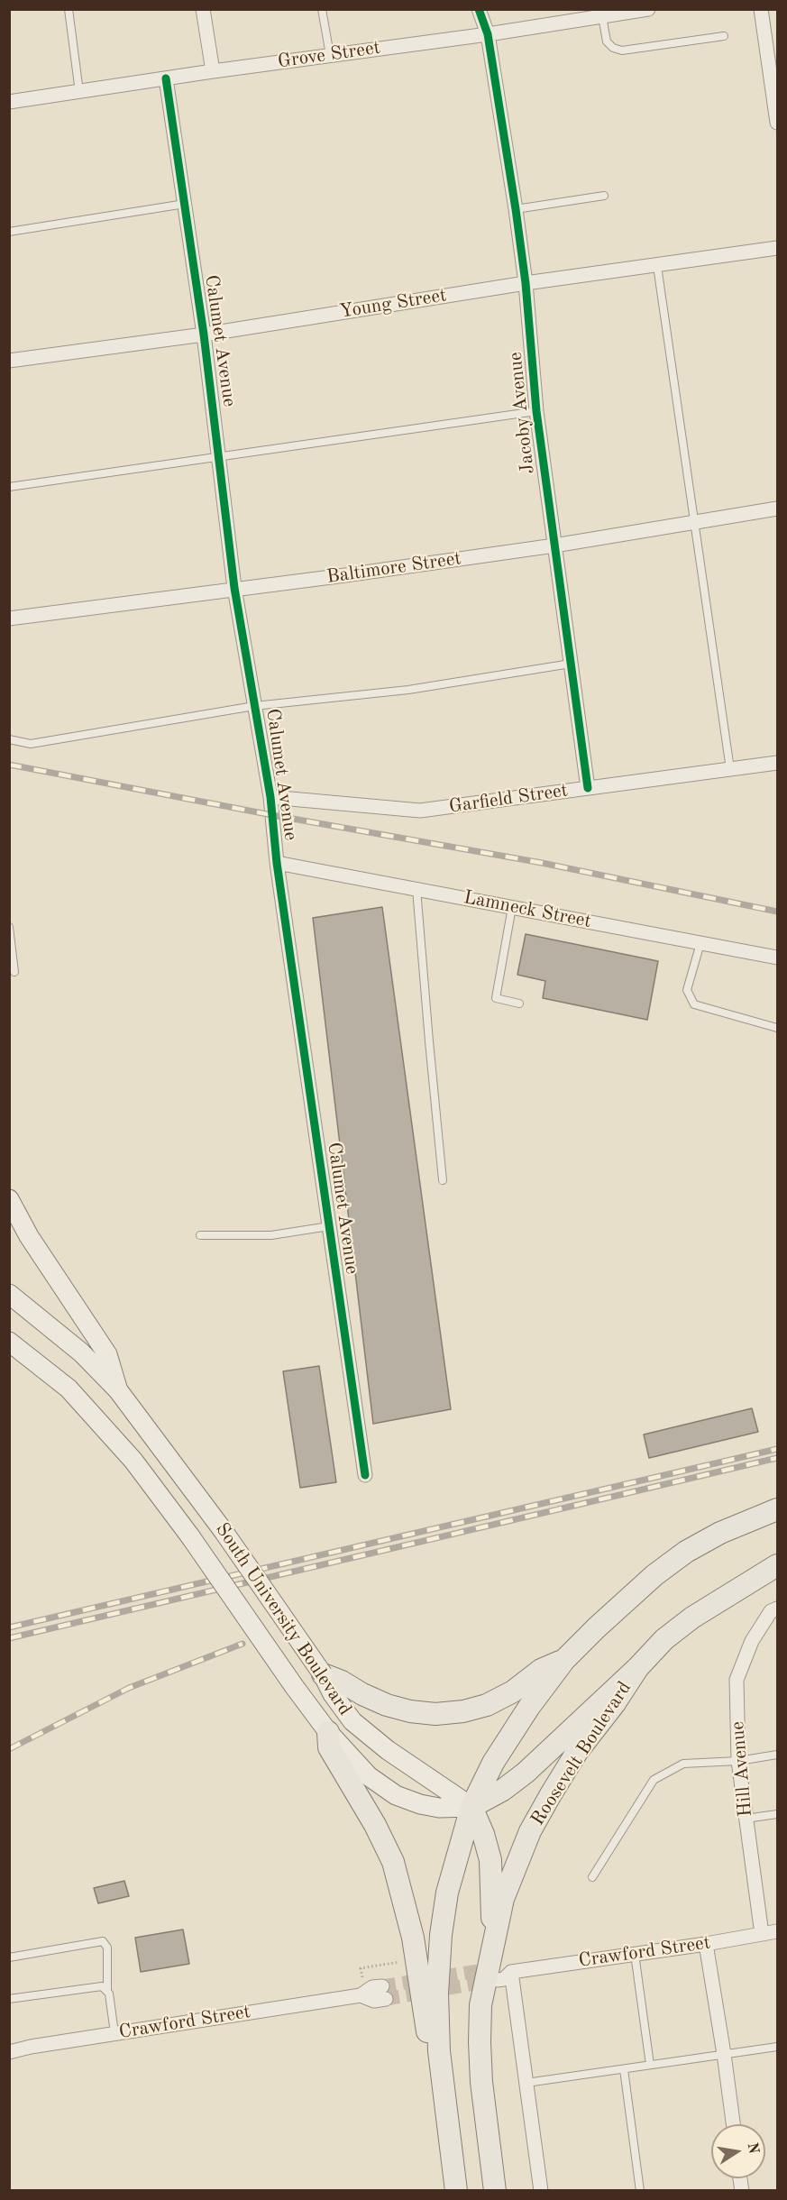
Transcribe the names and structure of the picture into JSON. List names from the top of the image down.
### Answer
{
  "streets": {
    "main road": ["South University Boulevard", "Roosevelt Boulevard"],
    "street": [
      "Grove Street",
      "Young Street",
      "Calumet Avenue",
      "Jacoby Avenue",
      "Baltimore Street",
      "Garfield Street",
      "Lamneck Street",
      "Hill Avenue",
      "Crawford Street"
    ]
  },
  "crossings": [
    ["Grove Street", "Calumet Avenue"],
    ["Grove Street", "Jacoby Avenue"],
    ["Young Street", "Calumet Avenue"],
    ["Young Street", "Jacoby Avenue"],
    ["Calumet Avenue", "Baltimore Street"],
    ["Calumet Avenue", "Garfield Street"],
    ["Calumet Avenue", "Lamneck Street"],
    ["Jacoby Avenue", "Baltimore Street"],
    ["Jacoby Avenue", "Garfield Street"],
    ["Hill Avenue", "Crawford Street"]
  ],
  "north": "right"
}
